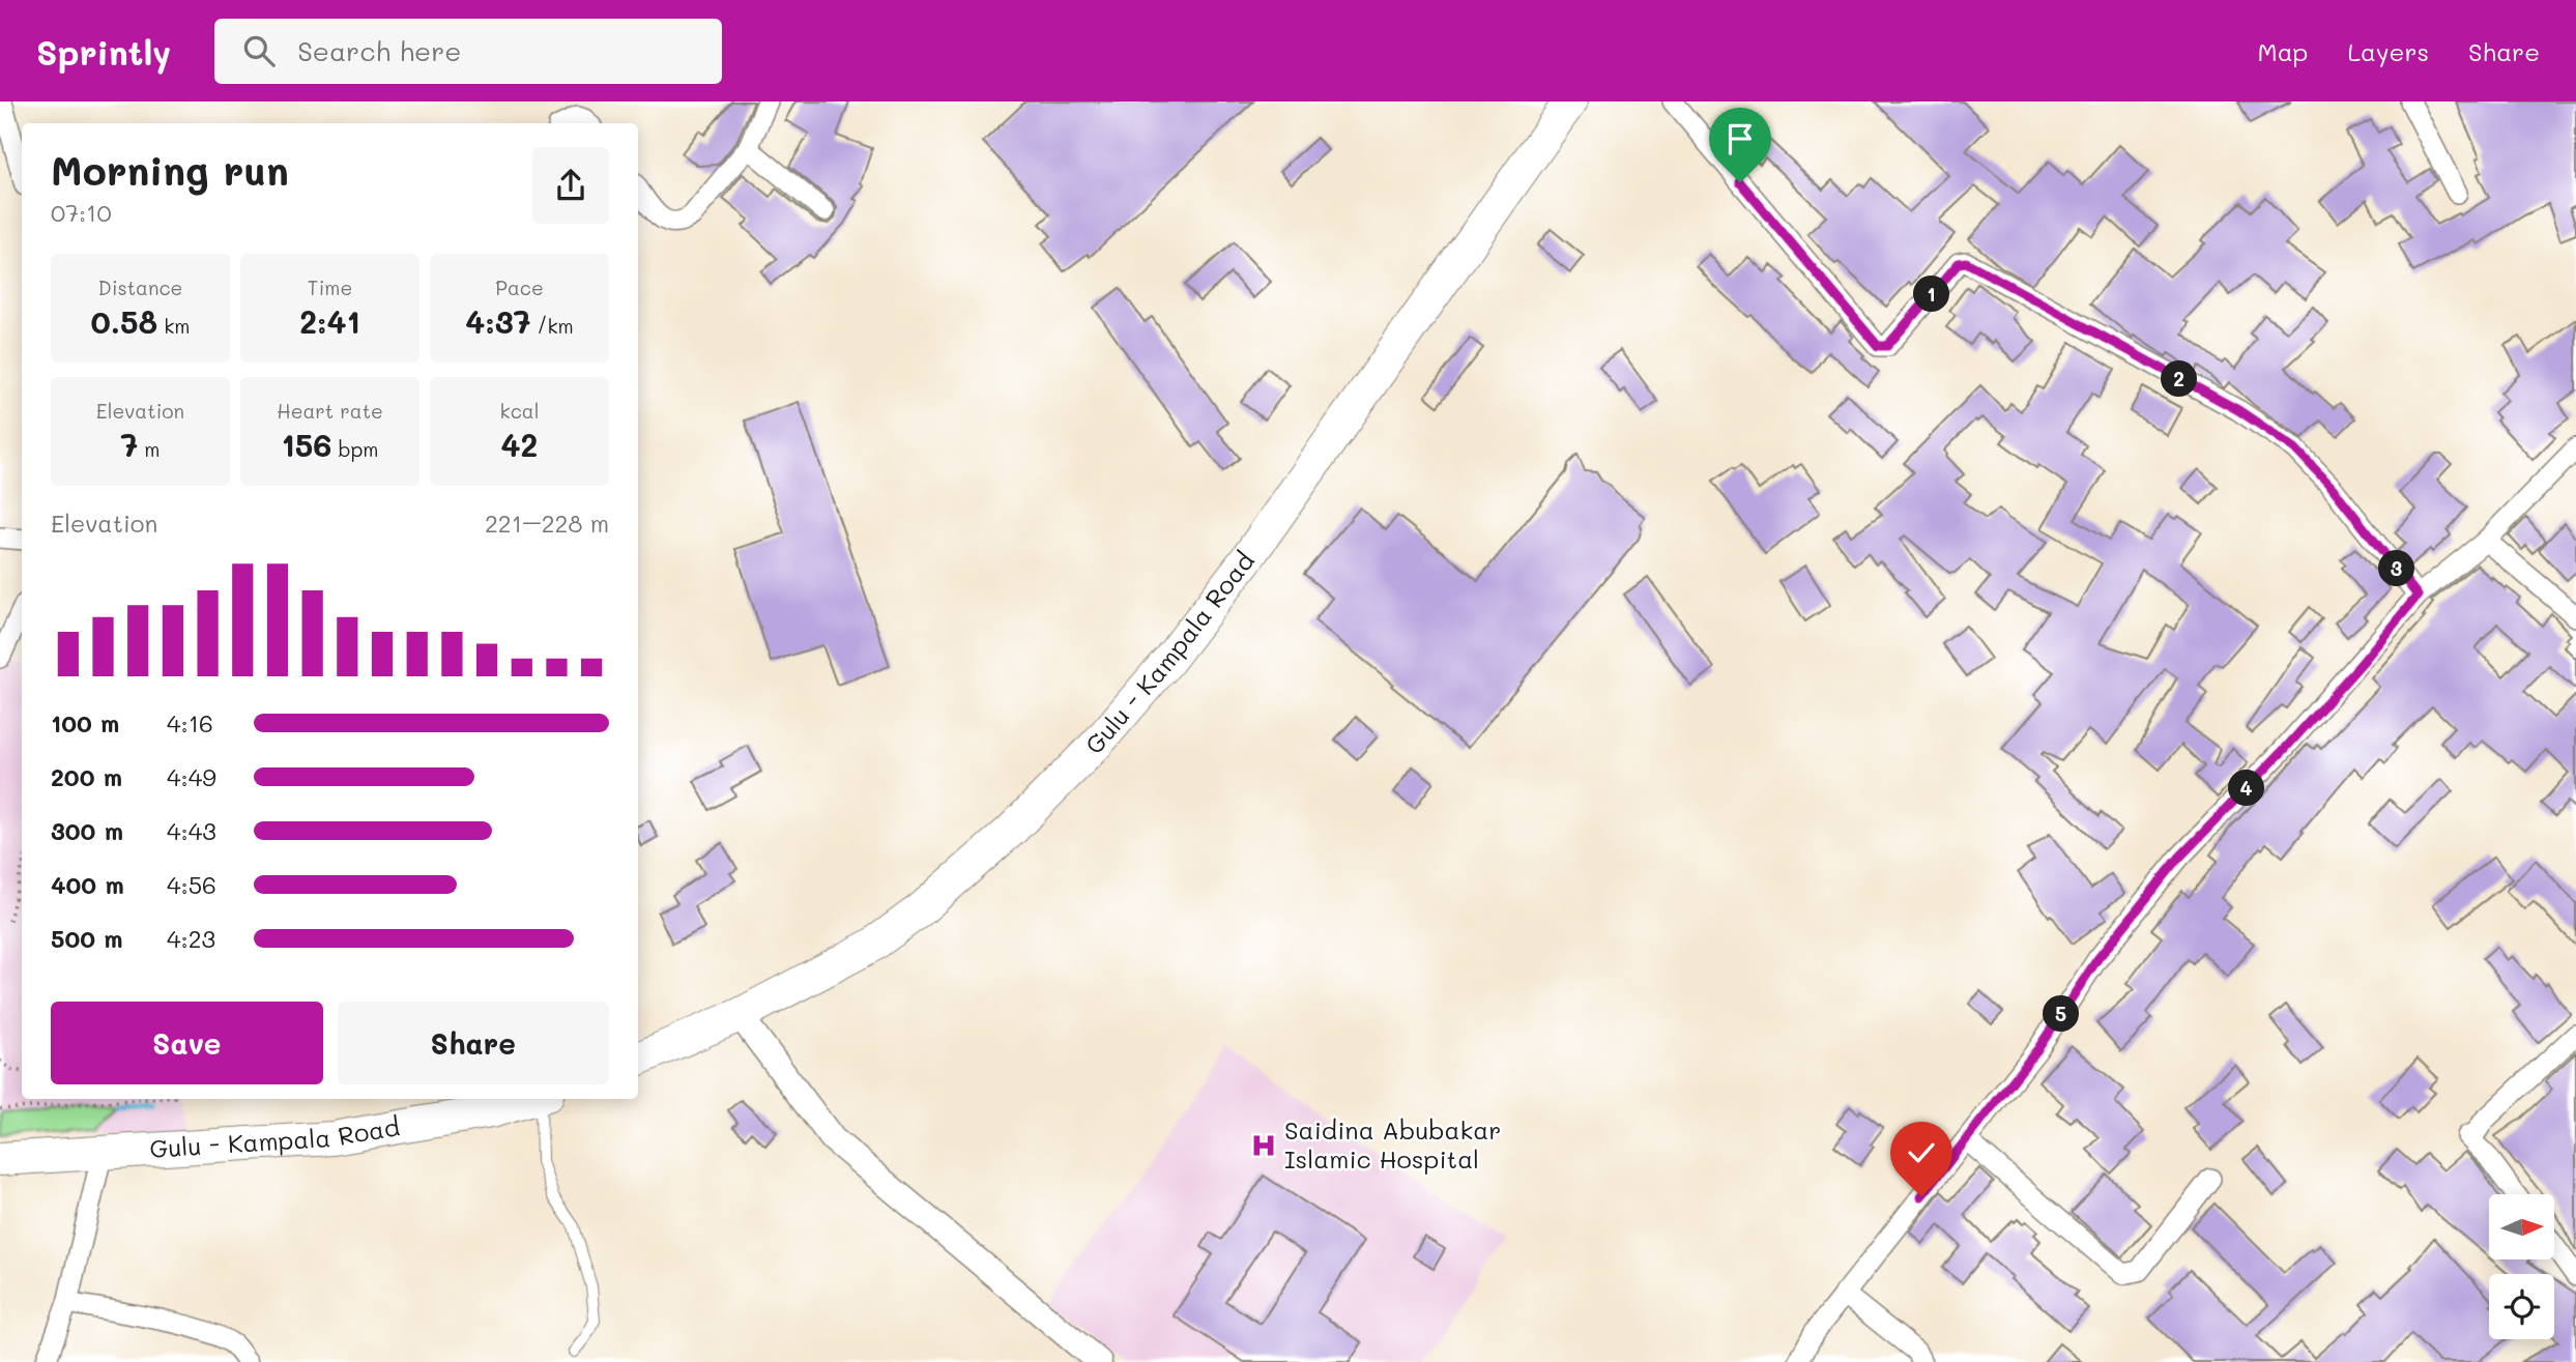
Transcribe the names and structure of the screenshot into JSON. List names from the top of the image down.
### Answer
{
  "streets": {
    "main road": ["Gulu - Kampala Road"]
  },
  "places": {
    "hospital": ["Saidina Abubakar Islamic Hospital"]
  },
  "north": "right",
  "page": {
    "header": "Sprintly",
    "search": "Search here",
    "nav": ["Map", "Layers", "Share"],
    "heading": ["Morning run", "07:10"],
    "stats": [
      ["Distance", "0.58 km"],
      ["Time", "2:41"],
      ["Pace", "4:37 /km"],
      ["Elevation", "7 m"],
      ["Heart rate", "156 bpm"],
      ["kcal", "42"]
    ],
    "pins": [
      "1",
      "2",
      "3",
      "4",
      "5"
    ],
    "chart": ["Elevation", "221–228 m"],
    "list": [
      {
        "name": "100 m",
        "note": "4:16"
      },
      {
        "name": "200 m",
        "note": "4:49"
      },
      {
        "name": "300 m",
        "note": "4:43"
      },
      {
        "name": "400 m",
        "note": "4:56"
      },
      {
        "name": "500 m",
        "note": "4:23"
      }
    ],
    "buttons": ["Save", "Share"]
  }
}
